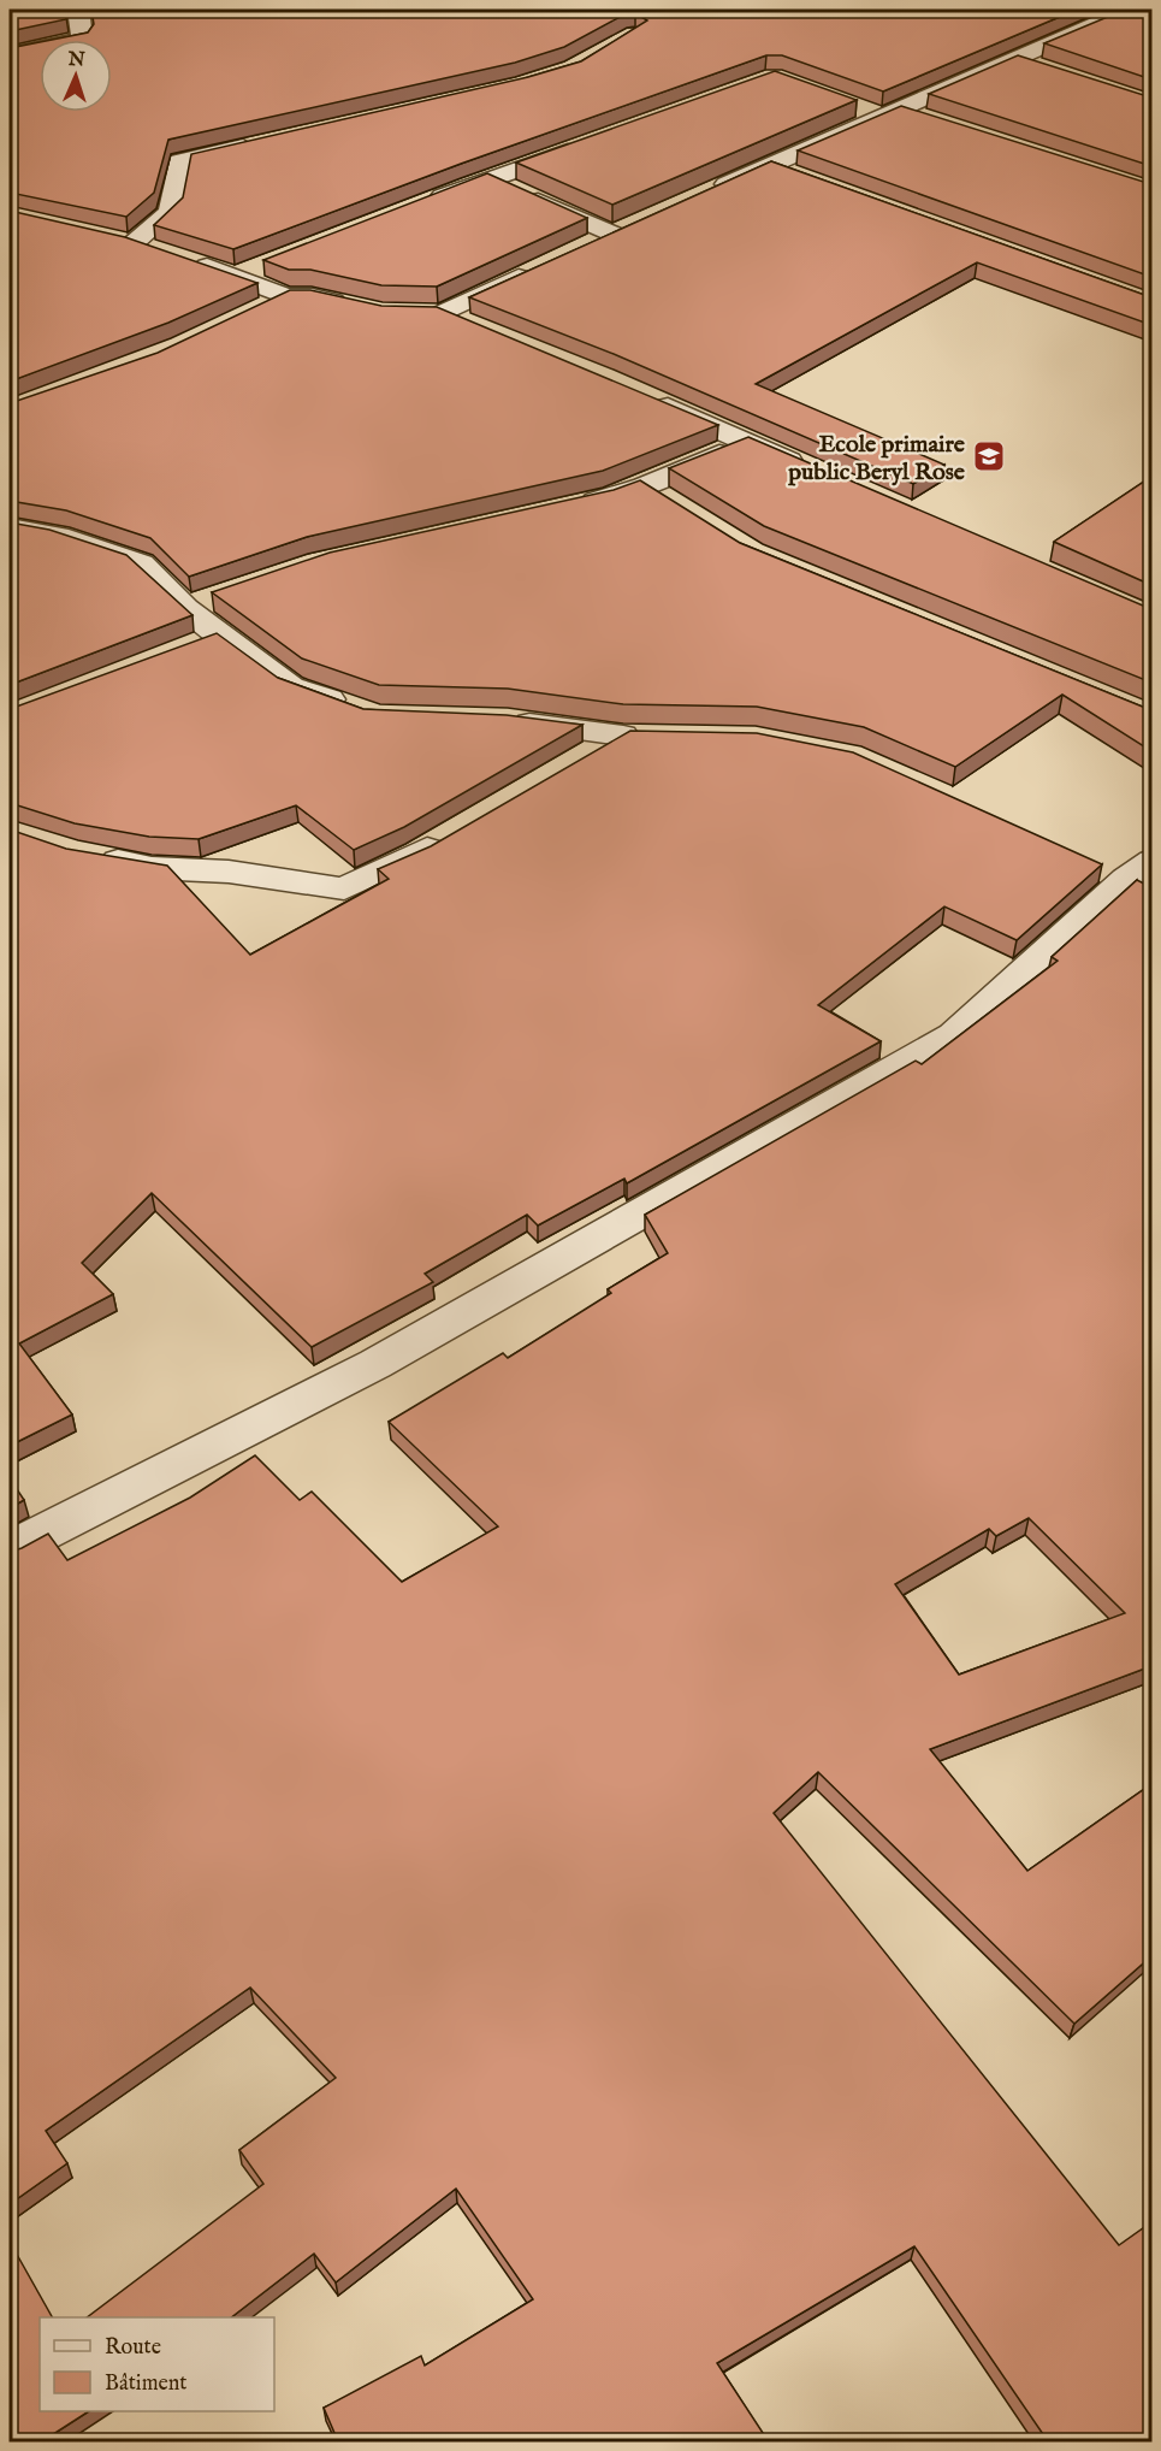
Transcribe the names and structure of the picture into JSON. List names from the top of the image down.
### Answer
{
  "places": {
    "school or university": ["Ecole primaire public Beryl Rose"]
  },
  "legend": ["Route", "Bâtiment"],
  "north": "top"
}
